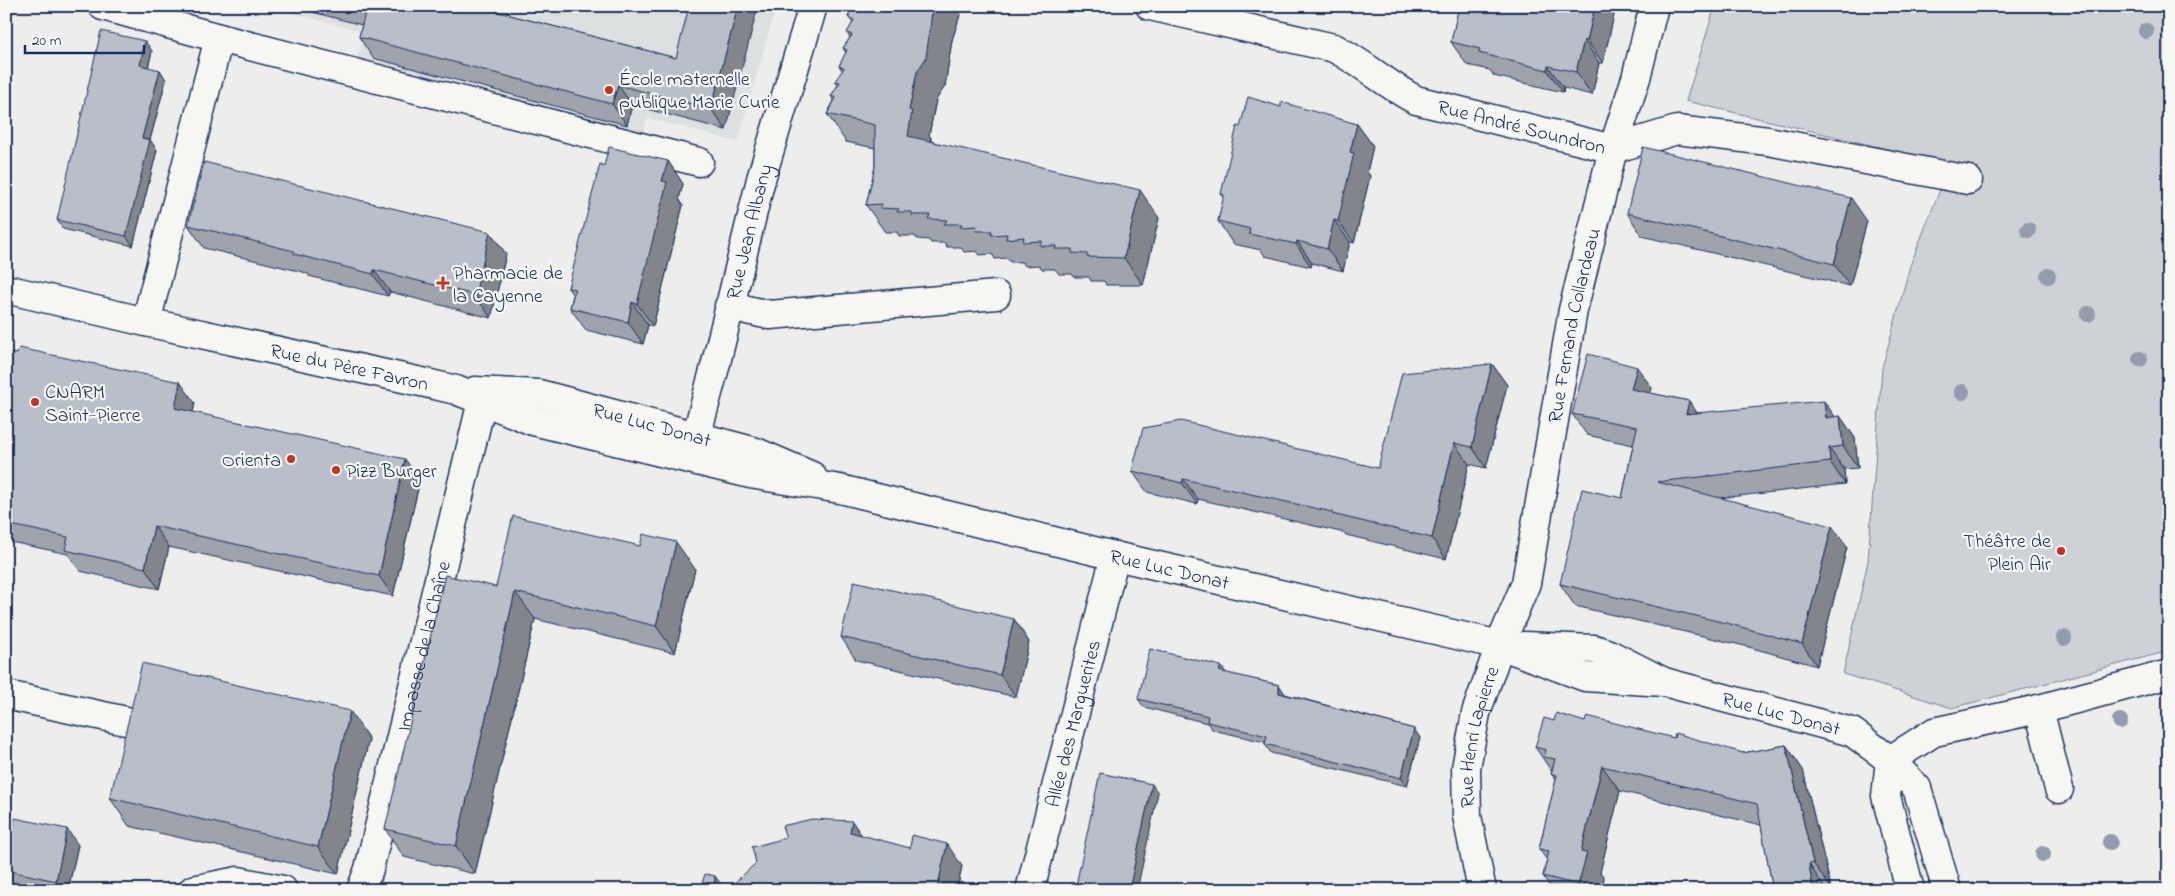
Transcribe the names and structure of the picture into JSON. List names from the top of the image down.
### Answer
{
  "streets": {
    "street": [
      "Rue André Soundron",
      "Rue Jean Albany",
      "Rue Fernand Collardeau",
      "Rue du Père Favron",
      "Rue Luc Donat",
      "Impasse de la Chaîne",
      "Allée des Marguerites",
      "Rue Henri Lapierre"
    ]
  },
  "crossings": [
    ["Rue André Soundron", "Rue Fernand Collardeau"],
    ["Rue Jean Albany", "Rue du Père Favron"],
    ["Rue Jean Albany", "Rue Luc Donat"],
    ["Rue Fernand Collardeau", "Rue Luc Donat"],
    ["Rue Fernand Collardeau", "Rue Henri Lapierre"],
    ["Rue du Père Favron", "Rue Luc Donat"],
    ["Rue du Père Favron", "Impasse de la Chaîne"],
    ["Rue Luc Donat", "Allée des Marguerites"],
    ["Rue Luc Donat", "Rue Henri Lapierre"]
  ],
  "places": {
    "other": [
      "École maternelle publique Marie Curie",
      "CNARM Saint-Pierre",
      "Orienta",
      "Pizz Burger",
      "Théâtre de Plein Air"
    ],
    "health": ["Pharmacie de la Cayenne"]
  },
  "scale_bar": "20 m"
}
